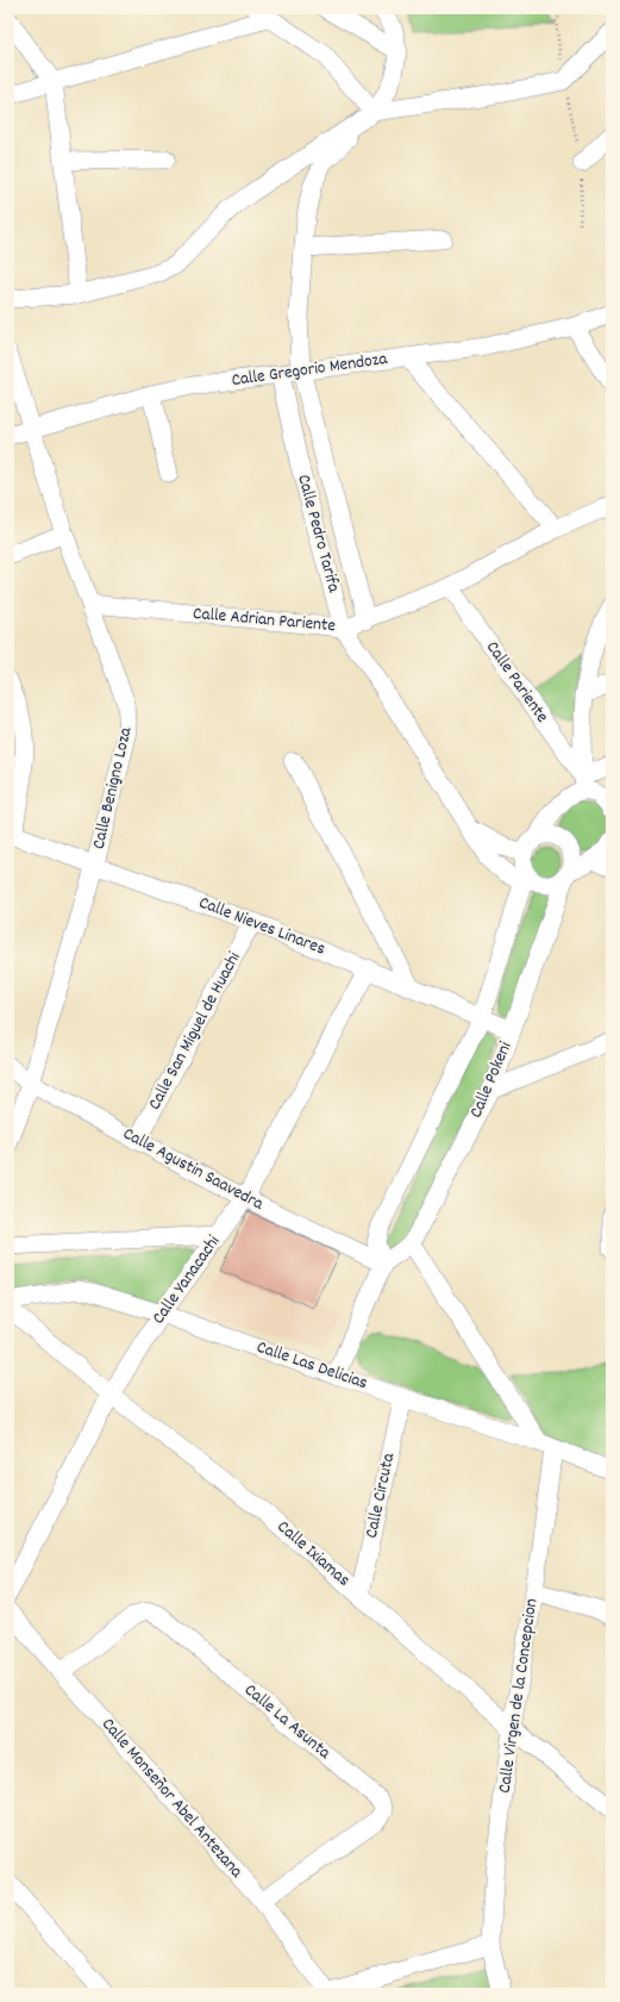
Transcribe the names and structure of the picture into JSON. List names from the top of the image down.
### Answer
{
  "streets": {
    "street": [
      "Calle Gregorio Mendoza",
      "Calle Pedro Tarifa",
      "Calle Adrian Pariente",
      "Calle Pariente",
      "Calle Benigno Loza",
      "Calle Nieves Linares",
      "Calle San Miguel de Huachi",
      "Calle Pokeni",
      "Calle Agustin Saavedra",
      "Calle Yanacachi",
      "Calle Las Delicias",
      "Calle Circuta",
      "Calle Ixiamas",
      "Calle Virgen de la Concepcion",
      "Calle La Asunta",
      "Calle Monseñor Abel Antezana"
    ]
  },
  "crossings": [
    ["Calle Gregorio Mendoza", "Calle Pedro Tarifa"],
    ["Calle Gregorio Mendoza", "Calle Benigno Loza"],
    ["Calle Pedro Tarifa", "Calle Adrian Pariente"],
    ["Calle Pedro Tarifa", "Calle Pokeni"],
    ["Calle Adrian Pariente", "Calle Pariente"],
    ["Calle Adrian Pariente", "Calle Benigno Loza"],
    ["Calle Benigno Loza", "Calle Nieves Linares"],
    ["Calle Benigno Loza", "Calle Agustin Saavedra"],
    ["Calle Nieves Linares", "Calle San Miguel de Huachi"],
    ["Calle Nieves Linares", "Calle Pokeni"],
    ["Calle Nieves Linares", "Calle Yanacachi"],
    ["Calle San Miguel de Huachi", "Calle Agustin Saavedra"],
    ["Calle Pokeni", "Calle Agustin Saavedra"],
    ["Calle Agustin Saavedra", "Calle Yanacachi"],
    ["Calle Yanacachi", "Calle Las Delicias"],
    ["Calle Yanacachi", "Calle Ixiamas"],
    ["Calle Las Delicias", "Calle Circuta"],
    ["Calle Las Delicias", "Calle Virgen de la Concepcion"],
    ["Calle Circuta", "Calle Ixiamas"],
    ["Calle Ixiamas", "Calle Virgen de la Concepcion"],
    ["Calle La Asunta", "Calle Monseñor Abel Antezana"]
  ]
}
